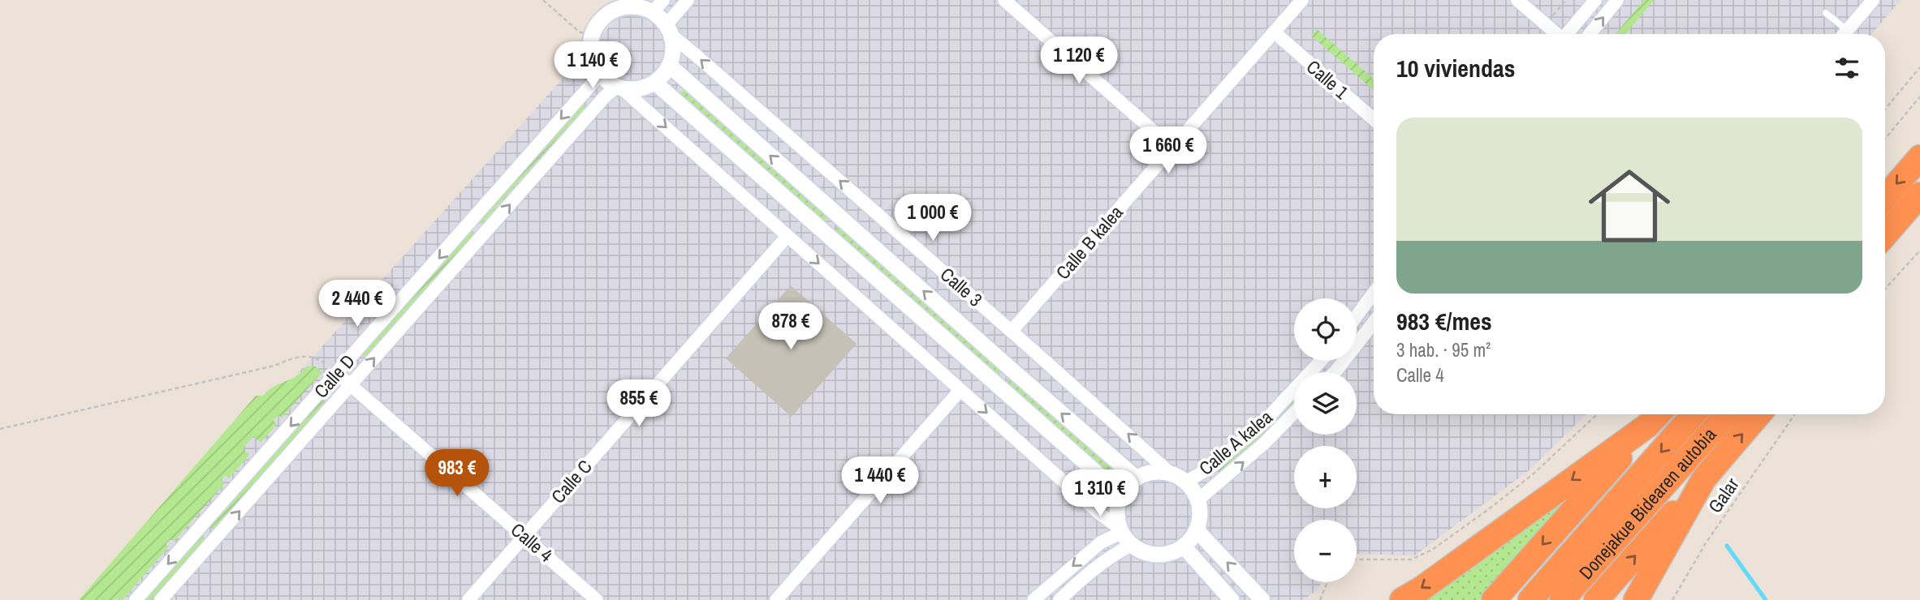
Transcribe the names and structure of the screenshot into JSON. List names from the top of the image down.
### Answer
{
  "streets": {
    "highway": ["Donejakue Bidearen autobia"],
    "street": [
      "Calle 1",
      "Calle B kalea",
      "Calle 3",
      "Calle D",
      "Calle A kalea",
      "Calle C",
      "Calle 4"
    ],
    "path": ["Galar"]
  },
  "crossings": [
    ["Calle 1", "Calle B kalea"],
    ["Calle B kalea", "Calle 3"],
    ["Calle 3", "Calle D"],
    ["Calle 3", "Calle A kalea"],
    ["Calle D", "Calle 4"],
    ["Calle C", "Calle 4"]
  ],
  "page": {
    "heading": "10 viviendas",
    "price": [
      "1 120 €",
      "1 140 €",
      "1 660 €",
      "1 000 €",
      "2 440 €",
      "878 €",
      "855 €",
      "983 €",
      "1 440 €",
      "1 310 €"
    ],
    "list": [
      {
        "name": "983 €/mes",
        "note": "3 hab. · 95 m² · Calle 4"
      }
    ],
    "map_buttons": ["+", "−"]
  }
}
